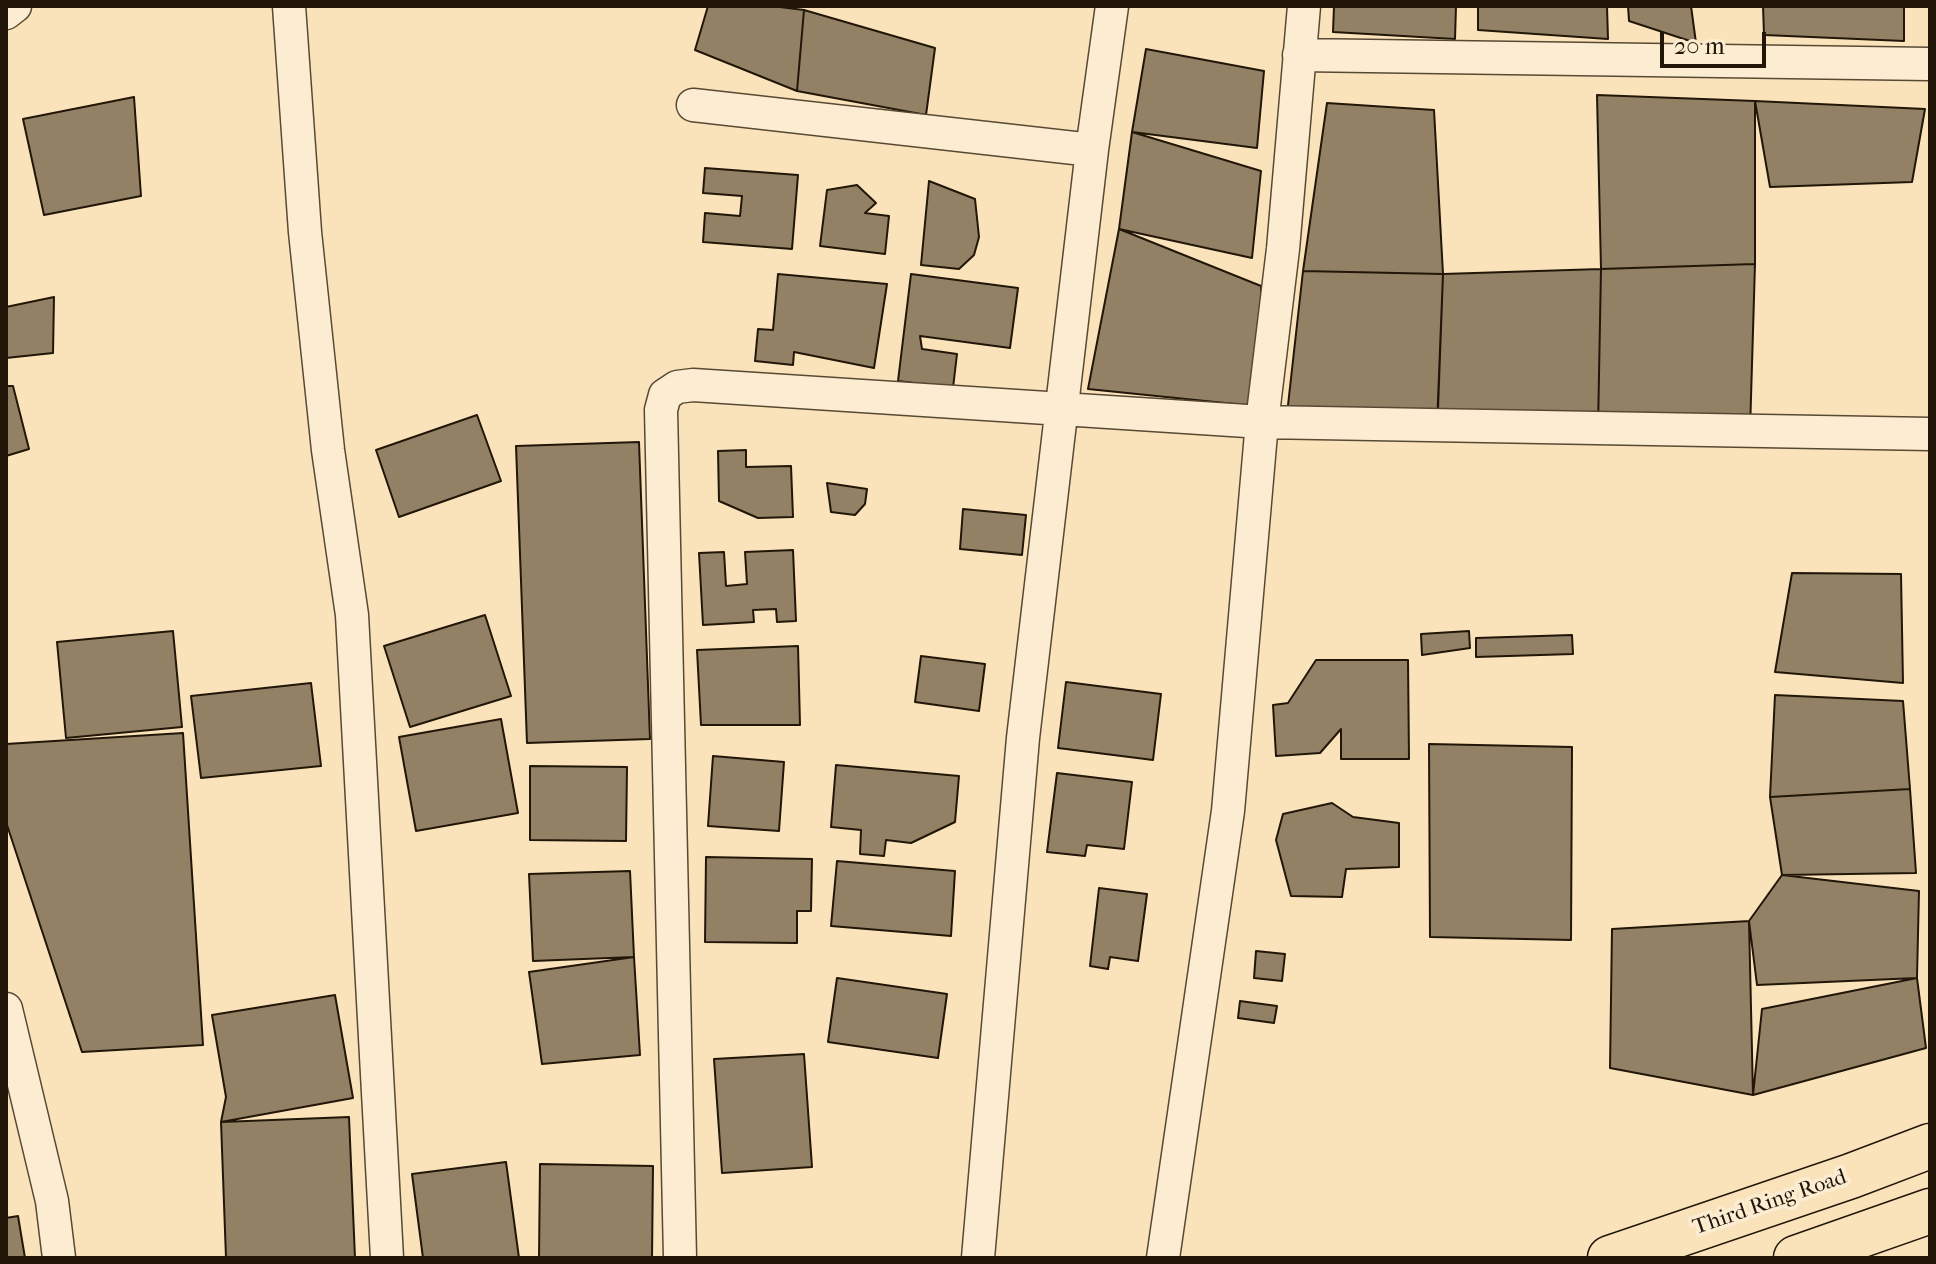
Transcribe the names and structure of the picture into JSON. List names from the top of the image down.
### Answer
{
  "streets": {
    "main road": ["Third Ring Road"]
  },
  "scale_bar": "20 m"
}
